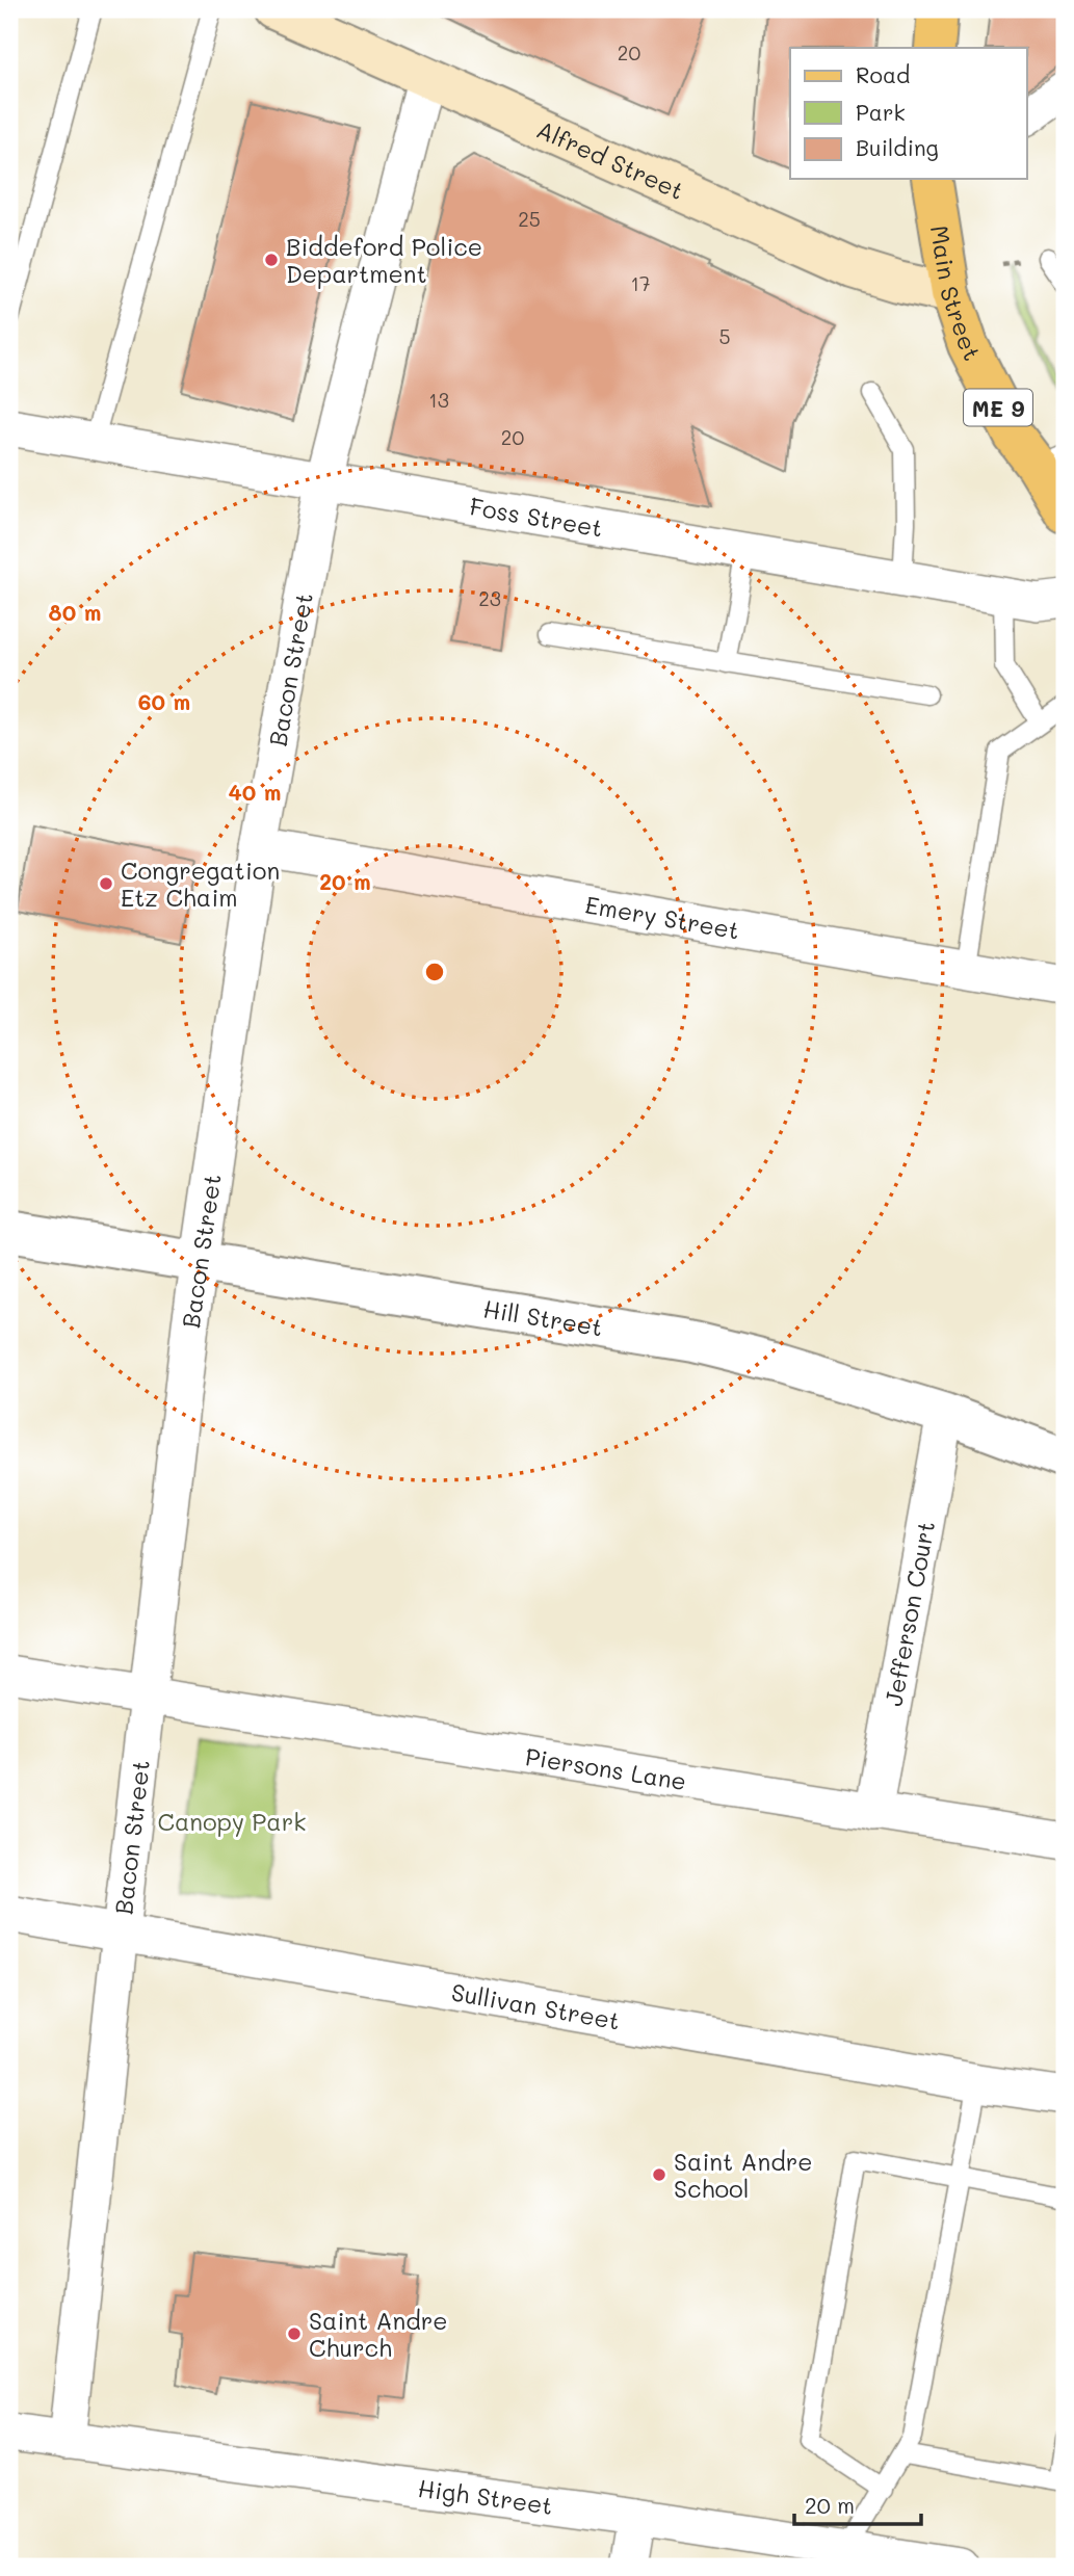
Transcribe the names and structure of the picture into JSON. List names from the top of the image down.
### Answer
{
  "streets": {
    "main road": ["Alfred Street", "Main Street", "ME 9"],
    "street": [
      "Foss Street",
      "Bacon Street",
      "Emery Street",
      "Hill Street",
      "Jefferson Court",
      "Piersons Lane",
      "Sullivan Street",
      "High Street"
    ]
  },
  "crossings": [
    ["Alfred Street", "Main Street"],
    ["Alfred Street", "Bacon Street"],
    ["Foss Street", "Bacon Street"],
    ["Bacon Street", "Emery Street"],
    ["Bacon Street", "Hill Street"],
    ["Bacon Street", "Piersons Lane"],
    ["Bacon Street", "Sullivan Street"],
    ["Bacon Street", "High Street"],
    ["Hill Street", "Jefferson Court"],
    ["Jefferson Court", "Piersons Lane"]
  ],
  "parks": ["Canopy Park"],
  "places": [
    "Biddeford Police Department",
    "Congregation Etz Chaim",
    "Saint Andre School",
    "Saint Andre Church"
  ],
  "house_numbers": [
    "20",
    "25",
    "17",
    "5",
    "13",
    "20",
    "23"
  ],
  "legend": ["Road", "Park", "Building"],
  "scale_bar": "20 m",
  "rings": [
    "80 m",
    "60 m",
    "40 m",
    "20 m"
  ]
}
